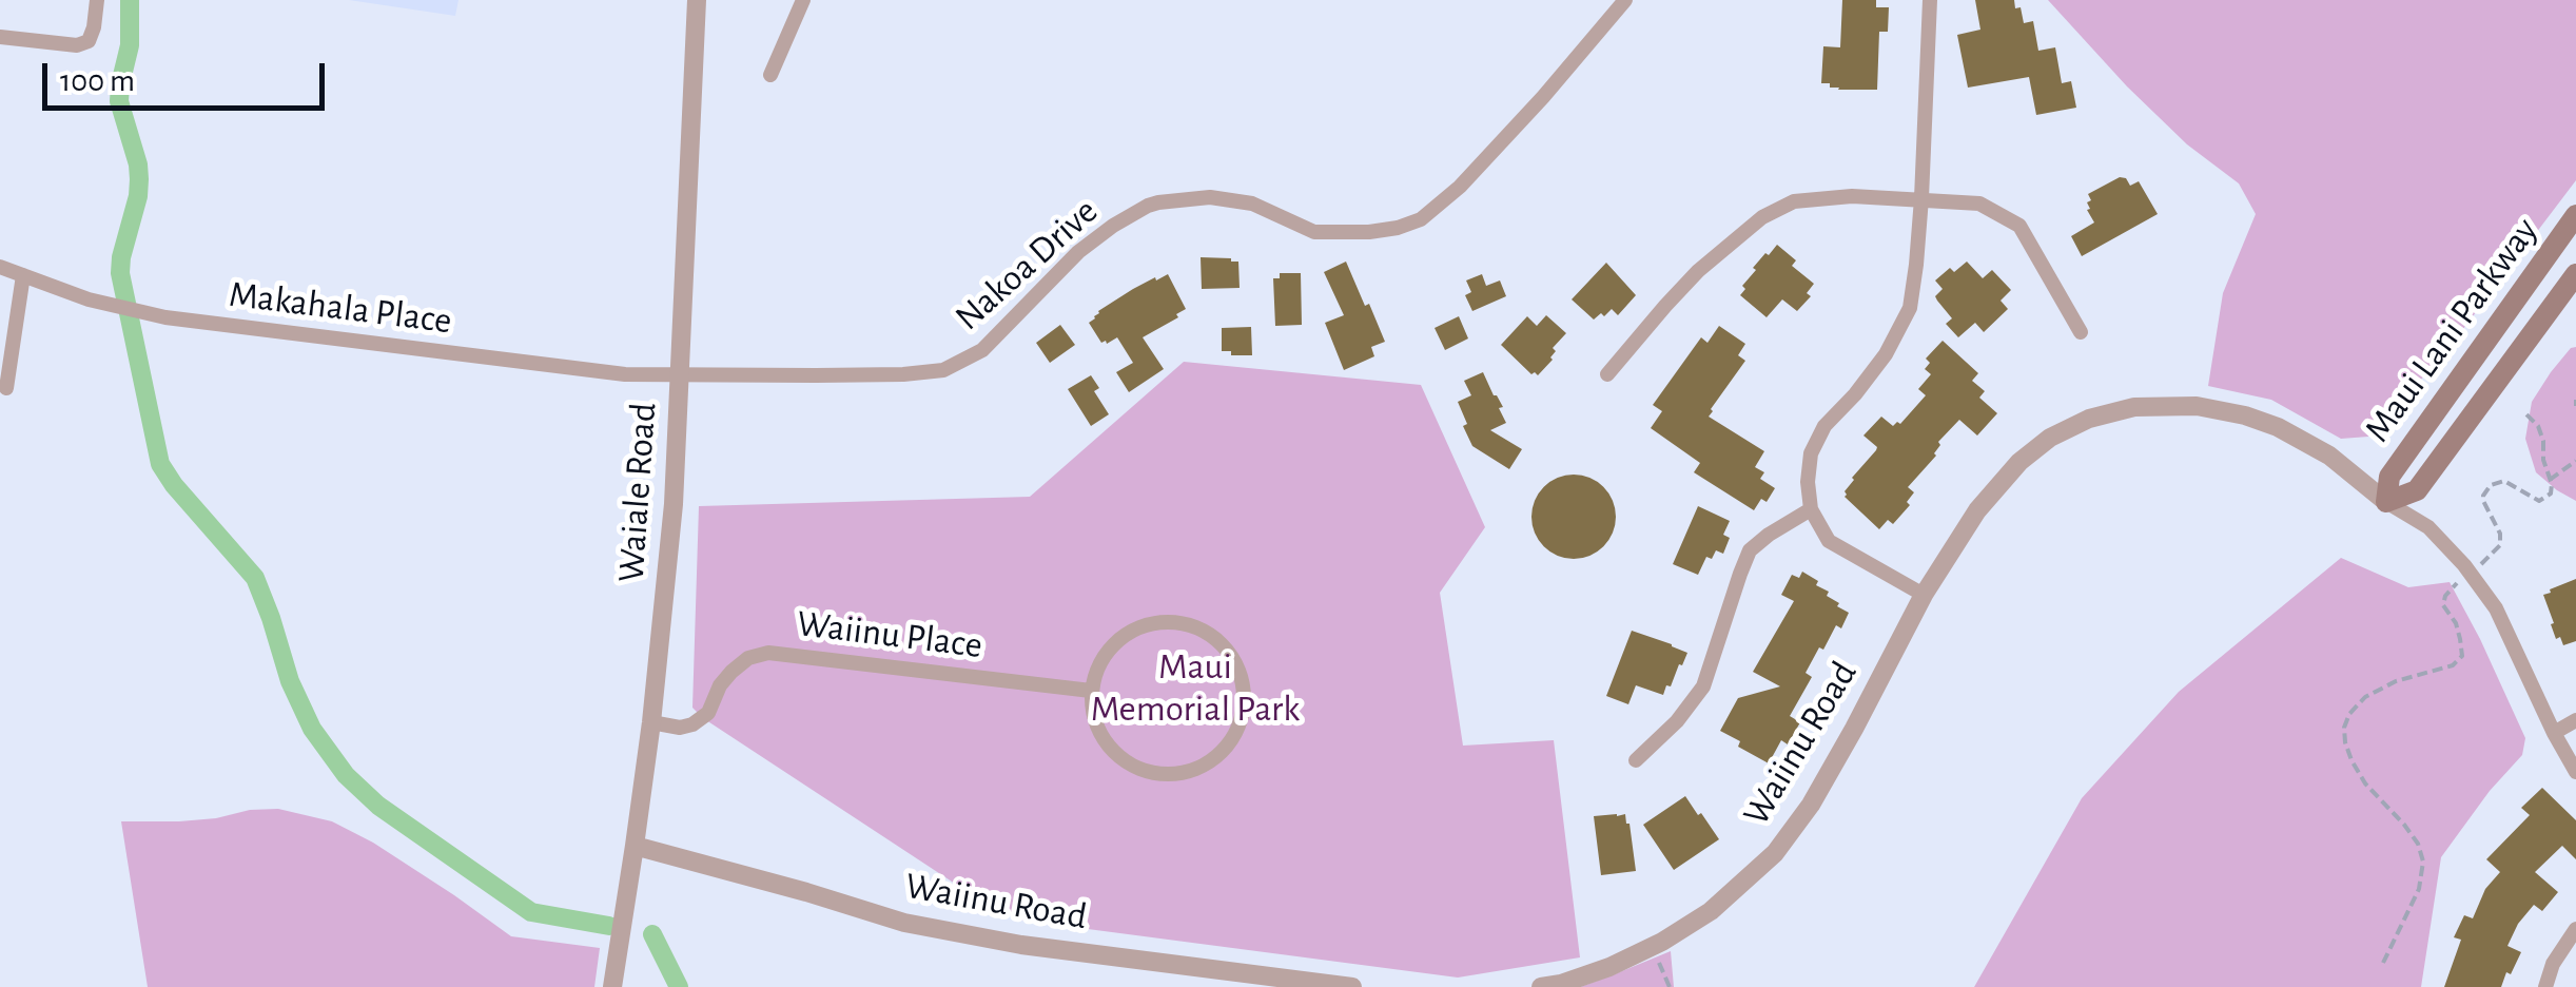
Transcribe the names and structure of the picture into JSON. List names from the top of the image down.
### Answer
{
  "streets": {
    "main road": ["Maui Lani Parkway"],
    "street": [
      "Nakoa Drive",
      "Makahala Place",
      "Waiale Road",
      "Waiinu Place",
      "Waiinu Road"
    ]
  },
  "crossings": [
    ["Nakoa Drive", "Makahala Place"],
    ["Nakoa Drive", "Waiale Road"],
    ["Makahala Place", "Waiale Road"],
    ["Maui Lani Parkway", "Waiinu Road"],
    ["Waiale Road", "Waiinu Place"],
    ["Waiale Road", "Waiinu Road"]
  ],
  "parks": ["Maui Memorial Park"],
  "scale_bar": "100 m"
}
